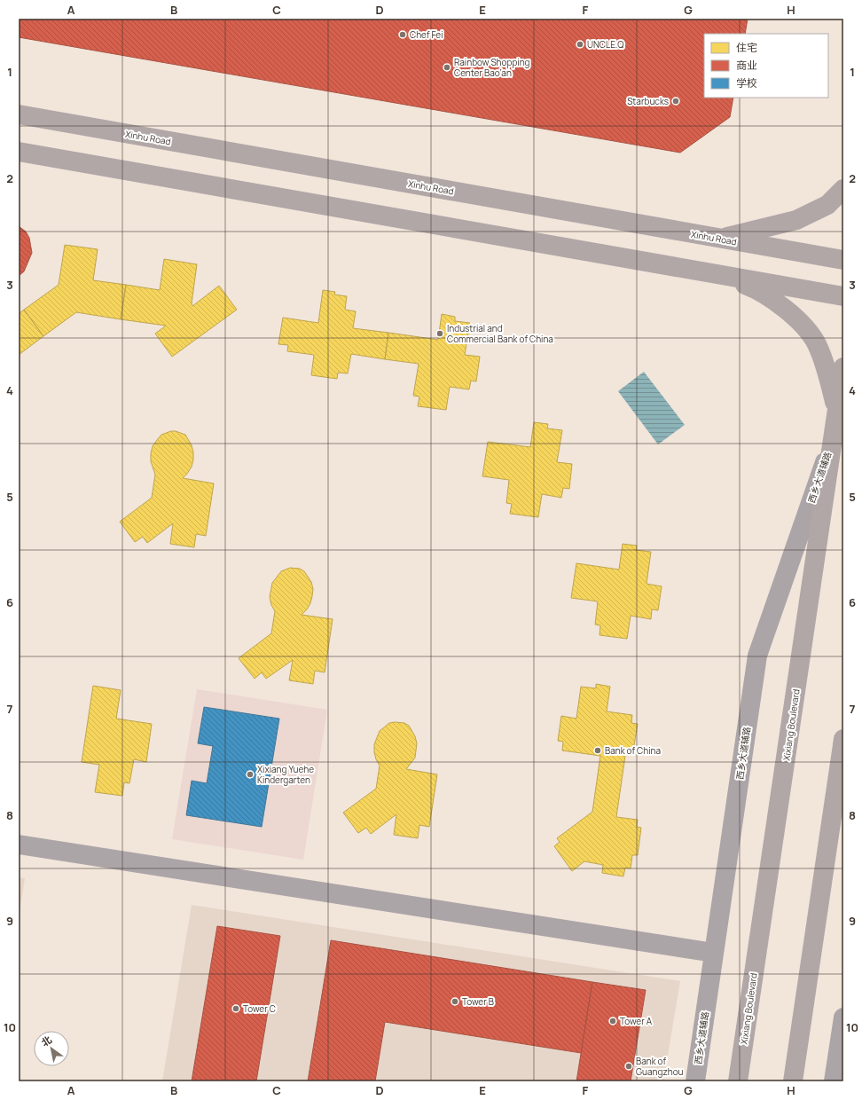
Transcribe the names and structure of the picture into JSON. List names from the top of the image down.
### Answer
{
  "streets": {
    "main road": ["Xinhu Road", "Xixiang Boulevard"],
    "street": ["西乡大道辅路"]
  },
  "crossings": [
    ["西乡大道辅路", "Xixiang Boulevard"]
  ],
  "places": [
    "Chef Fei",
    "UNCLE.Q",
    "Rainbow Shopping Center Bao’an",
    "Starbucks",
    "Industrial and Commercial Bank of China",
    "Bank of China",
    "Xixiang Yuehe Kindergarten",
    "Tower B",
    "Tower C",
    "Tower A",
    "Bank of Guangzhou"
  ],
  "legend": ["住宅", "商业", "学校"],
  "north": "top left",
  "grid": {
    "columns": [
      "A",
      "B",
      "C",
      "D",
      "E",
      "F",
      "G",
      "H"
    ],
    "rows": [
      "1",
      "2",
      "3",
      "4",
      "5",
      "6",
      "7",
      "8",
      "9",
      "10"
    ]
  }
}
